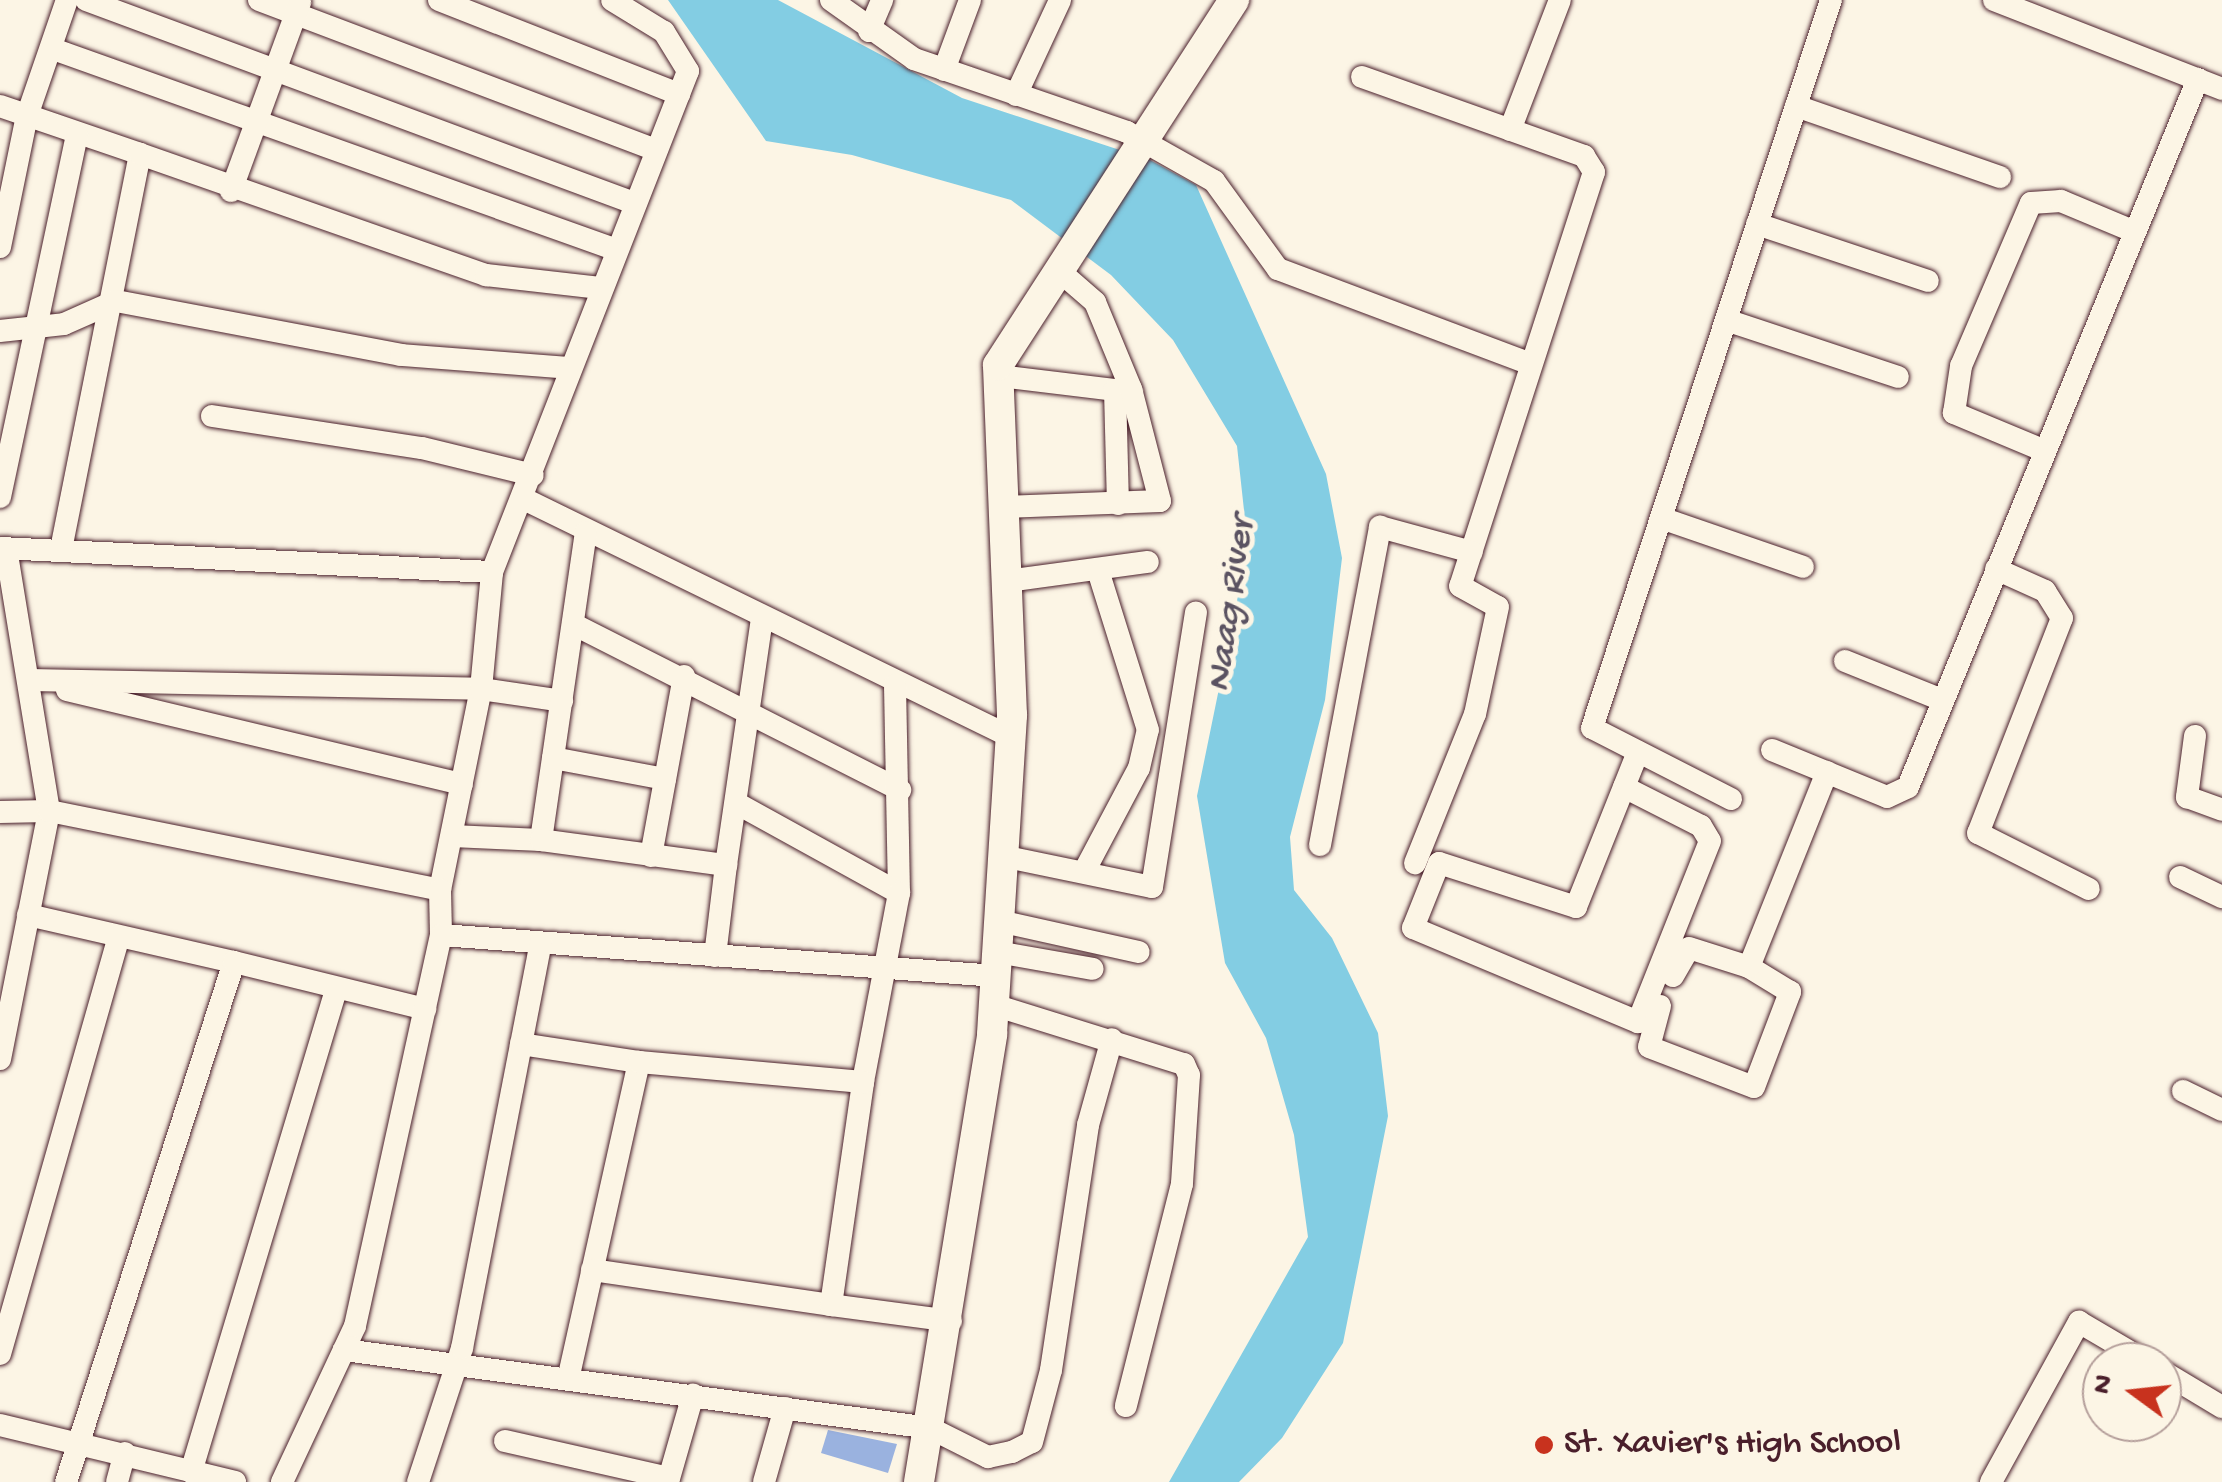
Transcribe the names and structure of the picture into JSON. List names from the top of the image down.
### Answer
{
  "water": ["Naag River"],
  "places": ["St. Xavier's High School"],
  "north": "left"
}
